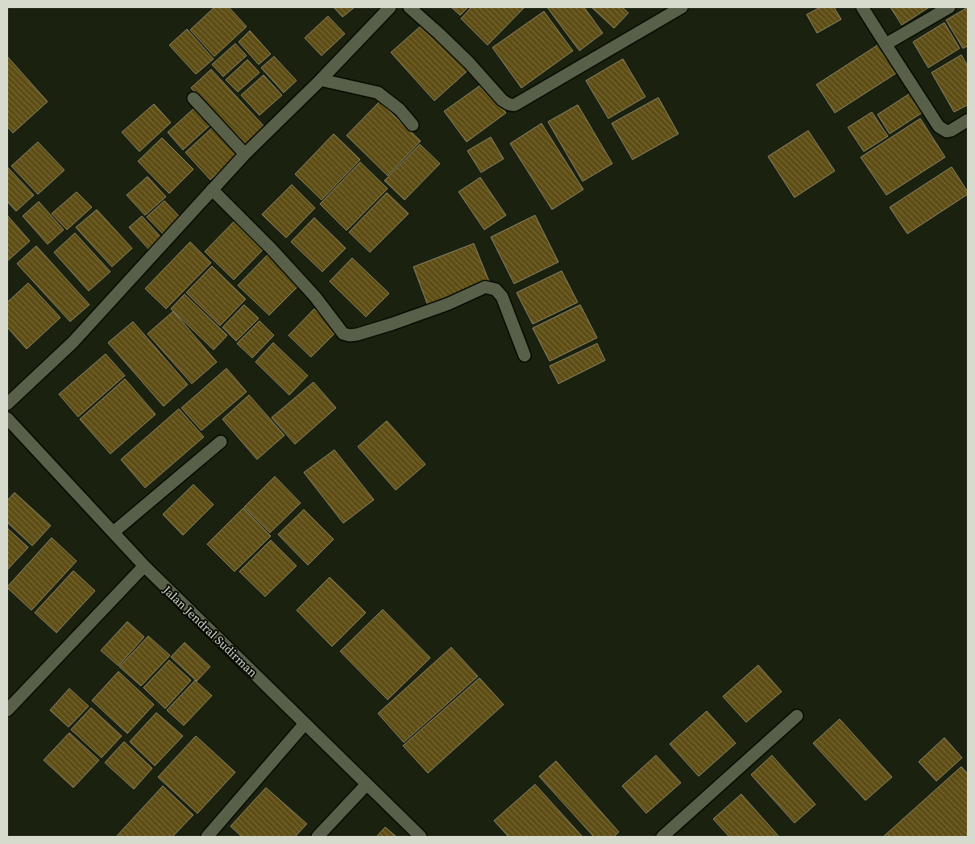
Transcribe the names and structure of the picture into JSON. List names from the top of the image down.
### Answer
{
  "streets": {
    "street": ["Jalan Jendral Sudirman"]
  }
}
